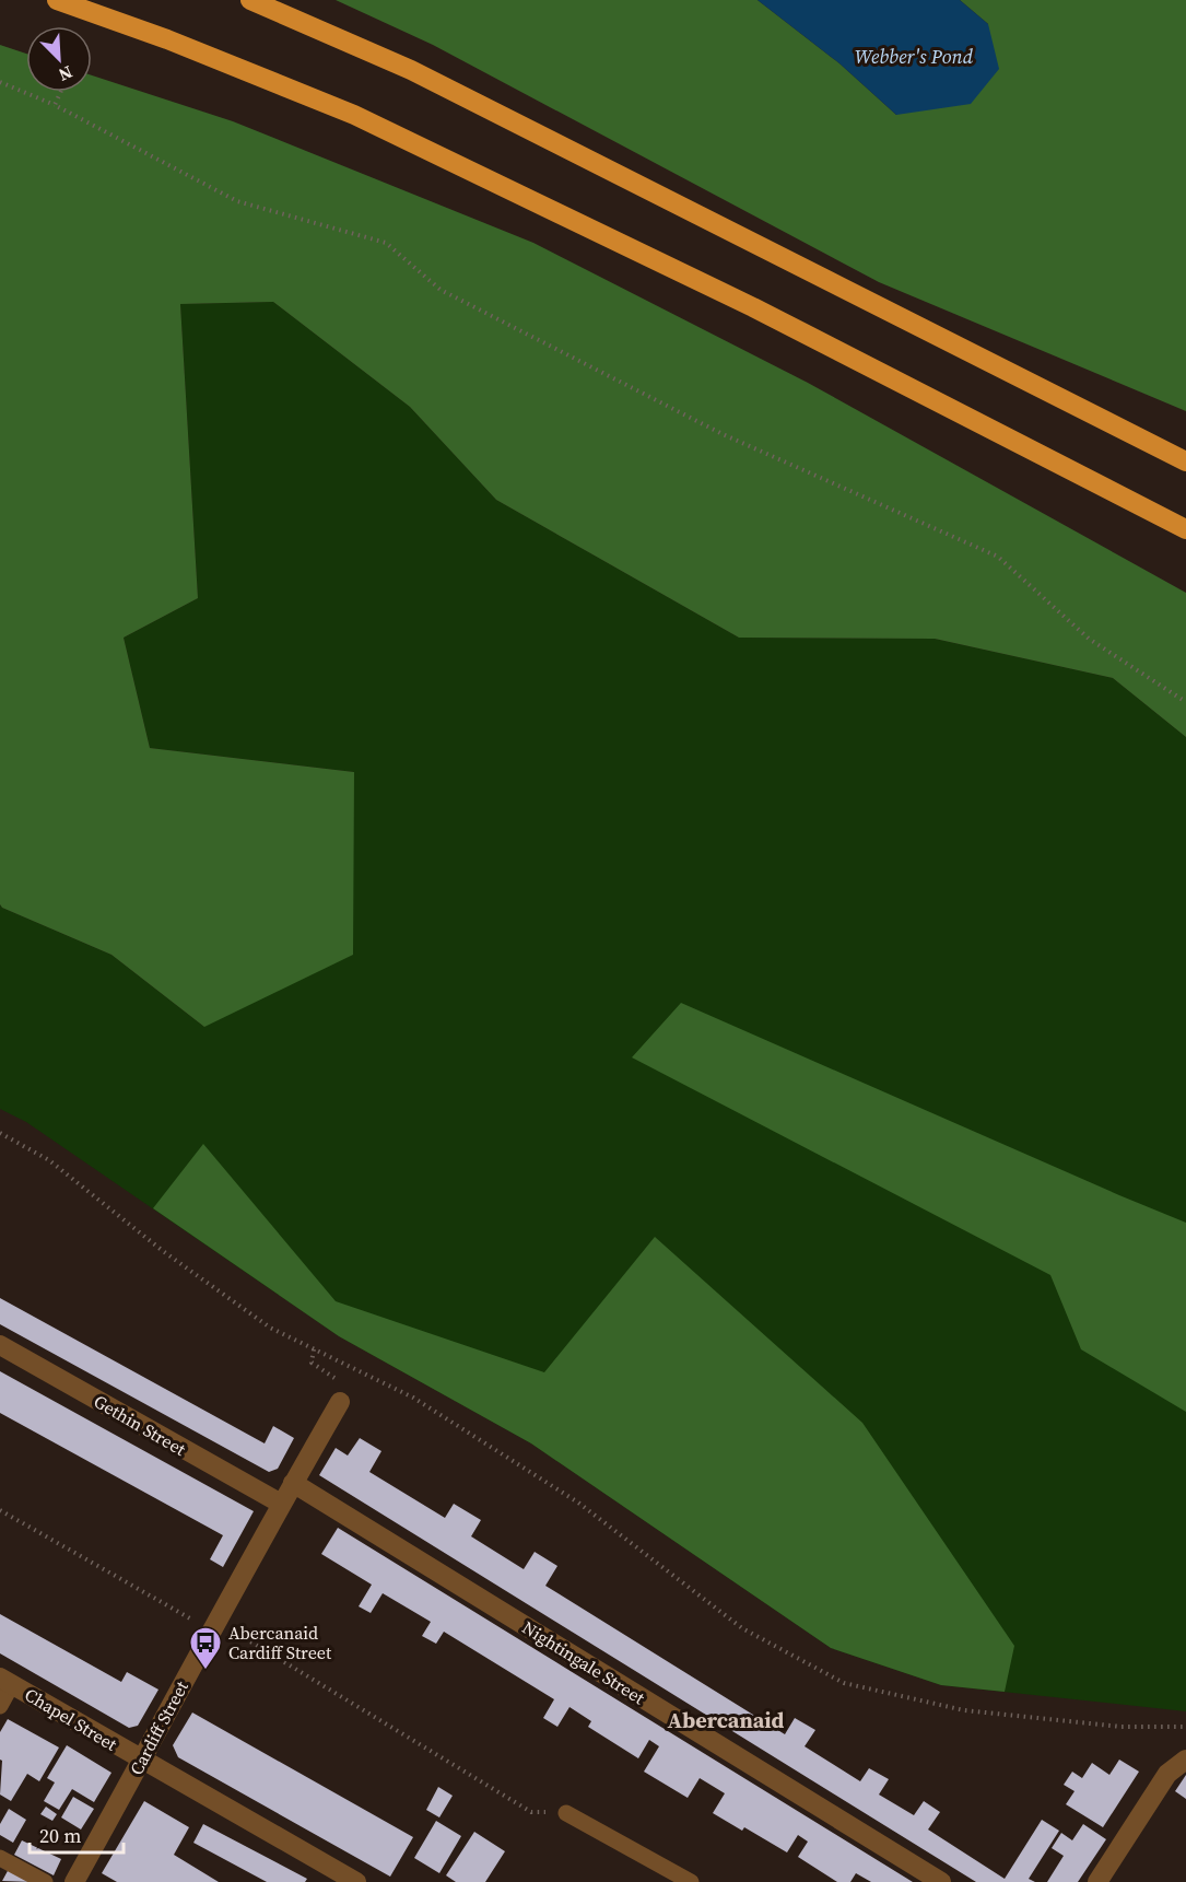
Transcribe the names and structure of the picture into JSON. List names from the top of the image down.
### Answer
{
  "streets": {
    "street": [
      "Gethin Street",
      "Nightingale Street",
      "Chapel Street",
      "Cardiff Street"
    ]
  },
  "crossings": [
    ["Gethin Street", "Cardiff Street"],
    ["Nightingale Street", "Cardiff Street"],
    ["Chapel Street", "Cardiff Street"]
  ],
  "districts": ["Abercanaid"],
  "water": ["Webber's Pond"],
  "places": {
    "bus stop": ["Abercanaid Cardiff Street"]
  },
  "scale_bar": "20 m",
  "north": "bottom right"
}
